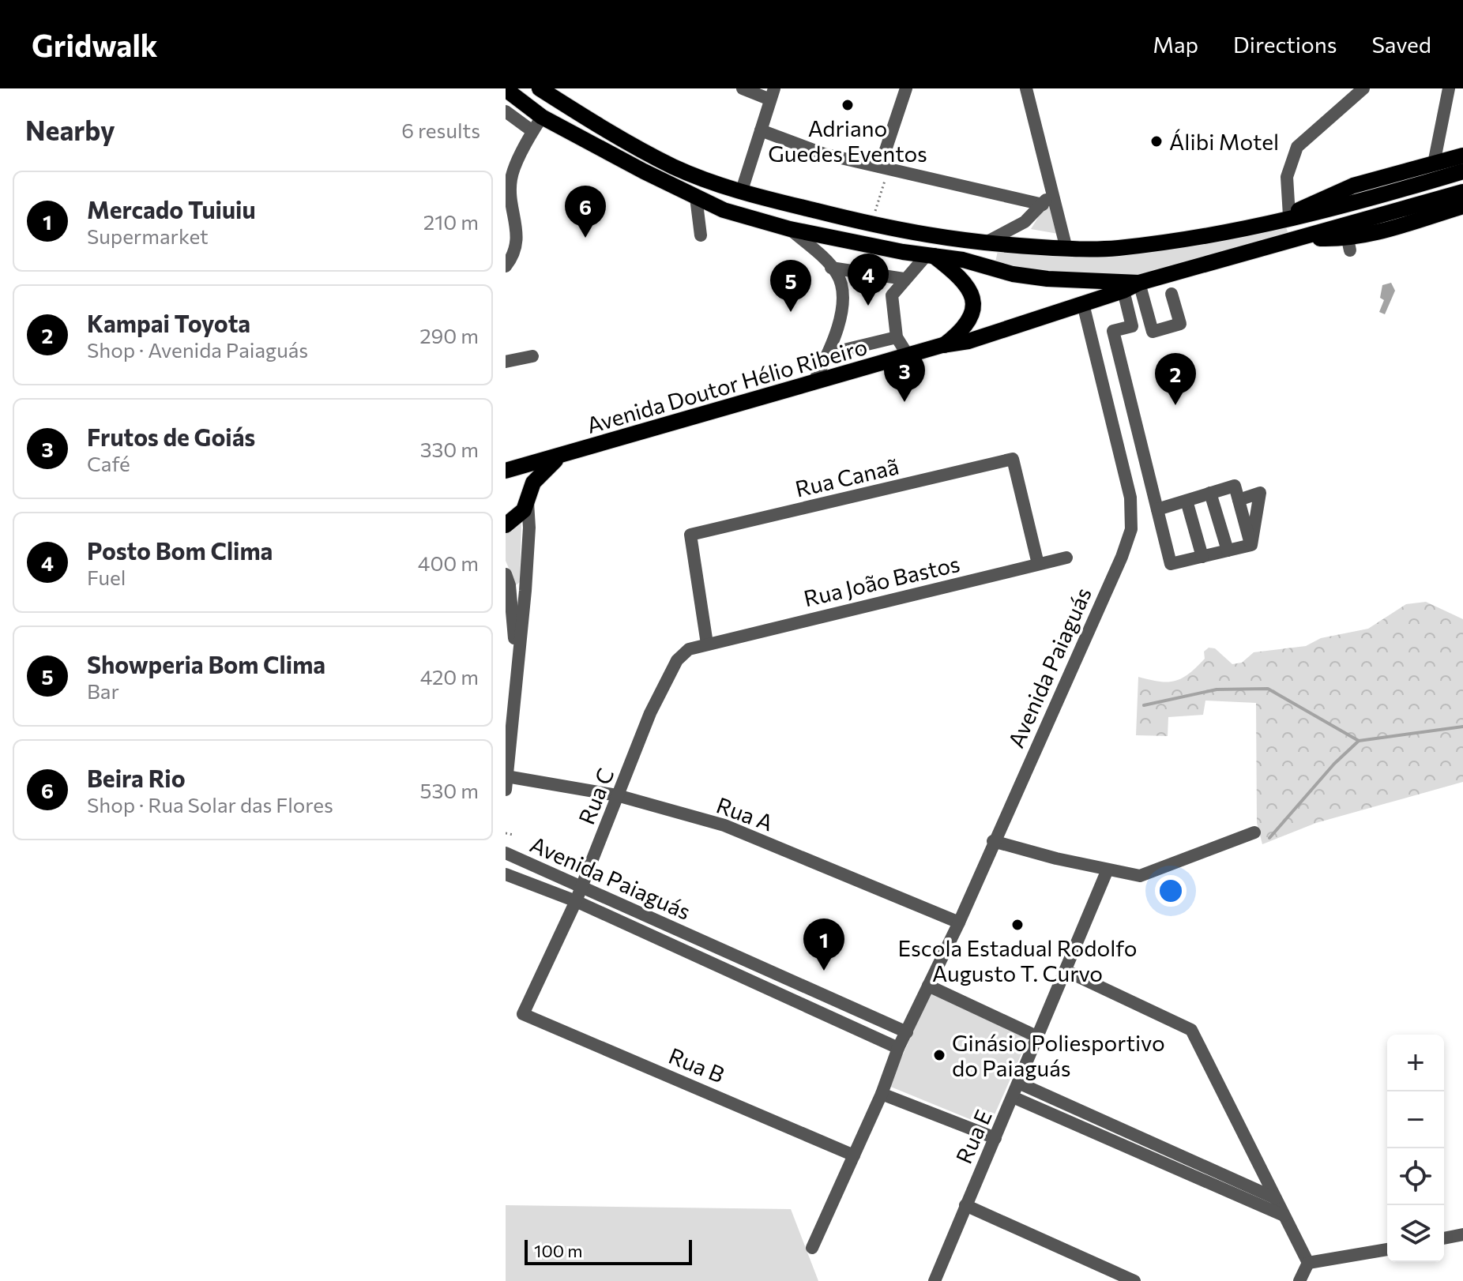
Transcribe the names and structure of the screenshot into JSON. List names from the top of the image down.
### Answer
{
  "streets": {
    "main road": ["Avenida Doutor Hélio Ribeiro"],
    "street": [
      "Rua Canaã",
      "Rua João Bastos",
      "Avenida Paiaguás",
      "Rua C",
      "Rua A",
      "Rua B",
      "Rua E"
    ]
  },
  "crossings": [
    ["Avenida Doutor Hélio Ribeiro", "Avenida Paiaguás"],
    ["Rua Canaã", "Rua João Bastos"],
    ["Rua Canaã", "Rua C"],
    ["Rua João Bastos", "Rua C"],
    ["Avenida Paiaguás", "Rua C"],
    ["Avenida Paiaguás", "Rua A"],
    ["Avenida Paiaguás", "Rua B"],
    ["Rua C", "Rua A"],
    ["Rua C", "Rua B"]
  ],
  "places": [
    "Adriano Guedes Eventos",
    "Álibi Motel",
    "Escola Estadual Rodolfo Augusto T. Curvo",
    "Ginásio Poliesportivo do Paiaguás"
  ],
  "scale_bar": "100 m",
  "page": {
    "header": "Gridwalk",
    "nav": ["Map", "Directions", "Saved"],
    "heading": ["Nearby", "6 results"],
    "list": [
      {
        "mark": "1",
        "name": "Mercado Tuiuiu",
        "note": "Supermarket",
        "value": "210 m"
      },
      {
        "mark": "2",
        "name": "Kampai Toyota",
        "note": "Shop · Avenida Paiaguás",
        "value": "290 m"
      },
      {
        "mark": "3",
        "name": "Frutos de Goiás",
        "note": "Café",
        "value": "330 m"
      },
      {
        "mark": "4",
        "name": "Posto Bom Clima",
        "note": "Fuel",
        "value": "400 m"
      },
      {
        "mark": "5",
        "name": "Showperia Bom Clima",
        "note": "Bar",
        "value": "420 m"
      },
      {
        "mark": "6",
        "name": "Beira Rio",
        "note": "Shop · Rua Solar das Flores",
        "value": "530 m"
      }
    ],
    "pins": [
      "6",
      "4",
      "5",
      "3",
      "2",
      "1"
    ],
    "map_buttons": ["+", "−"],
    "scale": "100 m"
  }
}
